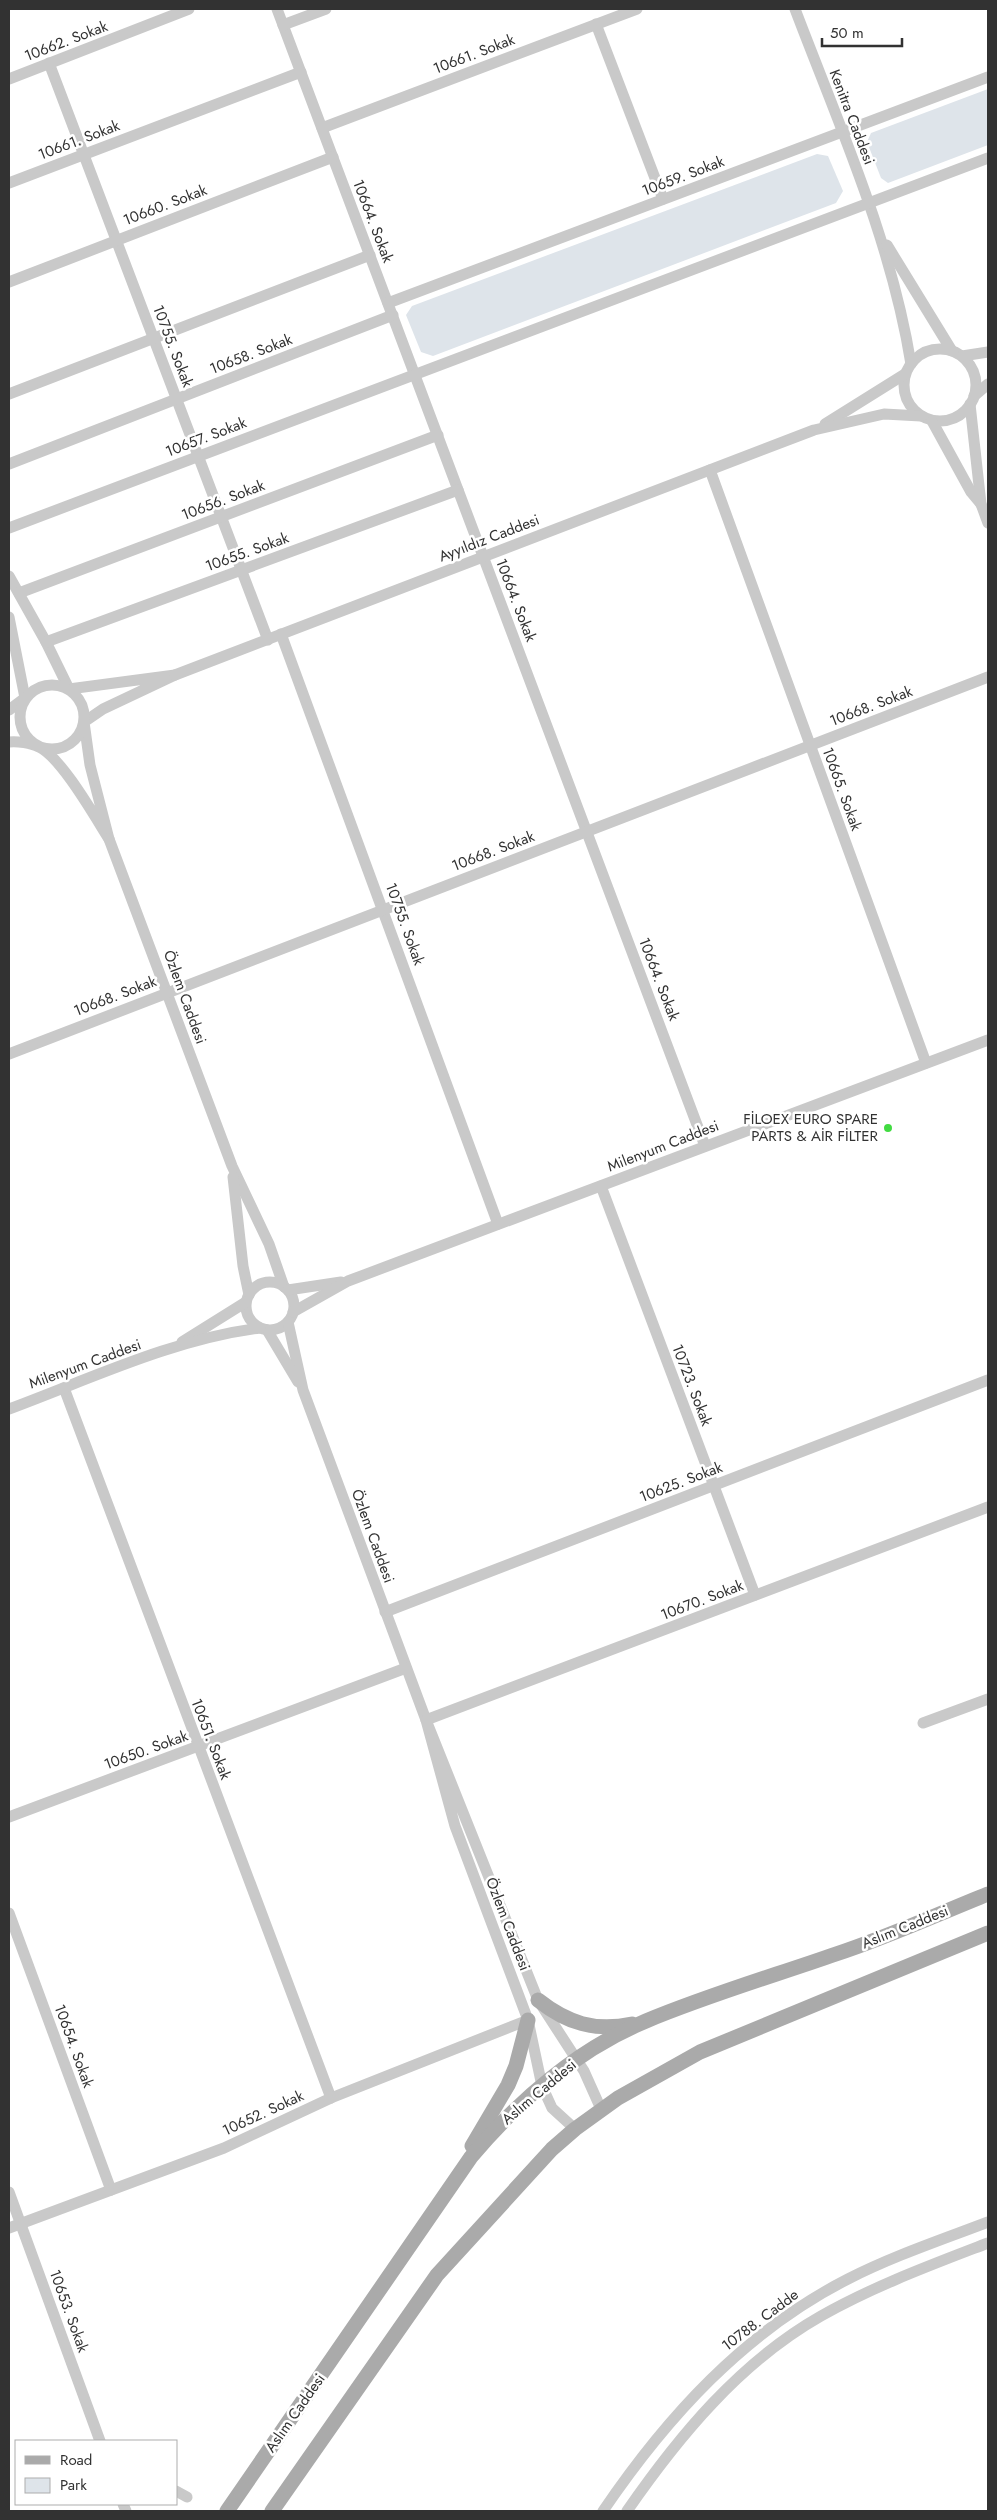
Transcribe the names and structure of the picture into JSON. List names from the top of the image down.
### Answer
{
  "streets": {
    "main road": ["Aslım Caddesi"],
    "street": [
      "10662. Sokak",
      "10661. Sokak",
      "Kenitra Caddesi",
      "10659. Sokak",
      "10660. Sokak",
      "10664. Sokak",
      "10755. Sokak",
      "10658. Sokak",
      "10657. Sokak",
      "10656. Sokak",
      "Ayyıldız Caddesi",
      "10655. Sokak",
      "10668. Sokak",
      "10665. Sokak",
      "Özlem Caddesi",
      "Milenyum Caddesi",
      "10723. Sokak",
      "10625. Sokak",
      "10670. Sokak",
      "10651. Sokak",
      "10650. Sokak",
      "10654. Sokak",
      "10652. Sokak",
      "10653. Sokak",
      "10788. Cadde"
    ]
  },
  "crossings": [
    ["10662. Sokak", "10755. Sokak"],
    ["10661. Sokak", "10664. Sokak"],
    ["10661. Sokak", "10755. Sokak"],
    ["Kenitra Caddesi", "10659. Sokak"],
    ["10659. Sokak", "10664. Sokak"],
    ["10660. Sokak", "10664. Sokak"],
    ["10660. Sokak", "10755. Sokak"],
    ["10664. Sokak", "10658. Sokak"],
    ["10664. Sokak", "10657. Sokak"],
    ["10664. Sokak", "10656. Sokak"],
    ["10664. Sokak", "Ayyıldız Caddesi"],
    ["10664. Sokak", "10655. Sokak"],
    ["10664. Sokak", "10668. Sokak"],
    ["10664. Sokak", "Milenyum Caddesi"],
    ["10755. Sokak", "10658. Sokak"],
    ["10755. Sokak", "10657. Sokak"],
    ["10755. Sokak", "10656. Sokak"],
    ["10755. Sokak", "Ayyıldız Caddesi"],
    ["10755. Sokak", "10655. Sokak"],
    ["10755. Sokak", "10668. Sokak"],
    ["10755. Sokak", "Milenyum Caddesi"],
    ["Ayyıldız Caddesi", "10665. Sokak"],
    ["Ayyıldız Caddesi", "Özlem Caddesi"],
    ["10668. Sokak", "10665. Sokak"],
    ["10668. Sokak", "Özlem Caddesi"],
    ["10665. Sokak", "Milenyum Caddesi"],
    ["Özlem Caddesi", "10625. Sokak"],
    ["Özlem Caddesi", "10670. Sokak"],
    ["Özlem Caddesi", "10650. Sokak"],
    ["Özlem Caddesi", "Aslım Caddesi"],
    ["Özlem Caddesi", "10652. Sokak"],
    ["Milenyum Caddesi", "10723. Sokak"],
    ["Milenyum Caddesi", "10651. Sokak"],
    ["10723. Sokak", "10625. Sokak"],
    ["10723. Sokak", "10670. Sokak"],
    ["10651. Sokak", "10650. Sokak"],
    ["10651. Sokak", "10652. Sokak"],
    ["10654. Sokak", "10652. Sokak"],
    ["10652. Sokak", "10653. Sokak"]
  ],
  "places": ["FİLOEX EURO SPARE PARTS & AİR FİLTER"],
  "legend": ["Road", "Park"],
  "scale_bar": "50 m"
}
